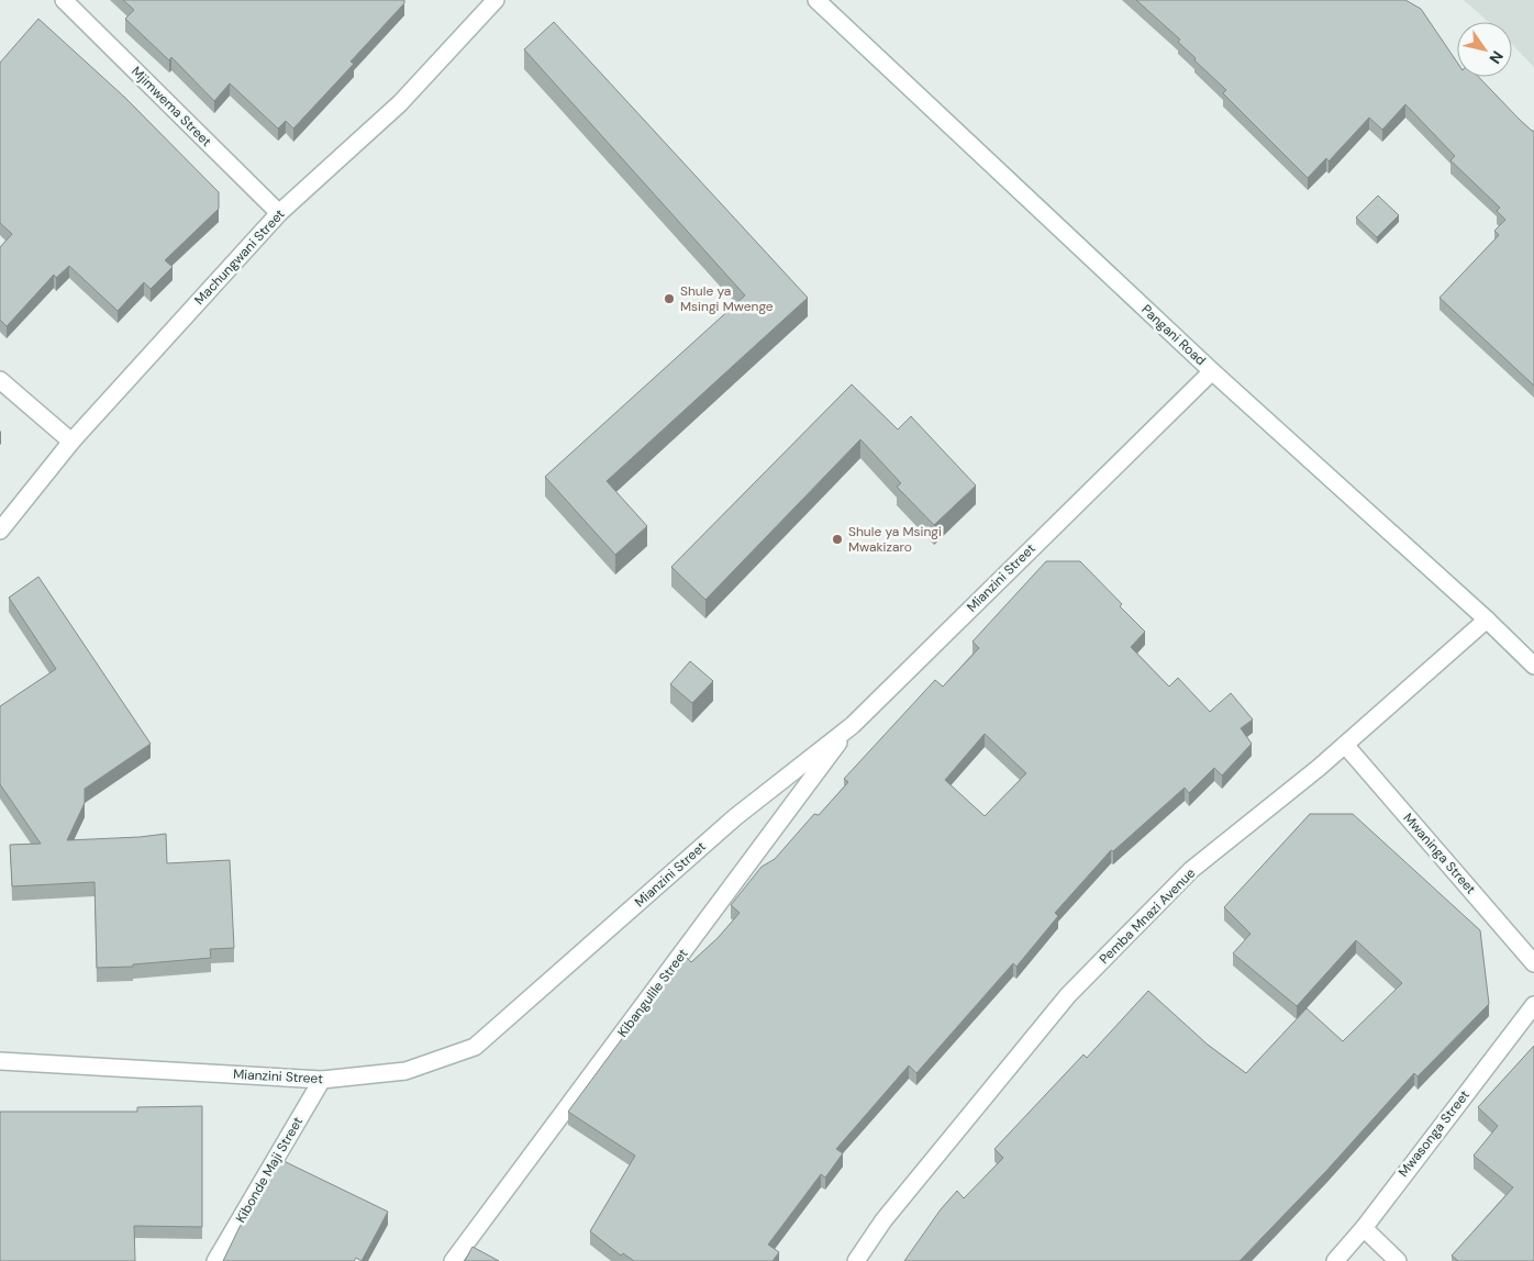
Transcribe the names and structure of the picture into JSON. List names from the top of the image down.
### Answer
{
  "streets": {
    "street": [
      "Mjimwema Street",
      "Machungwani Street",
      "Pangani Road",
      "Mianzini Street",
      "Mwaninga Street",
      "Pemba Mnazi Avenue",
      "Kibangulile Street",
      "Mwasonga Street",
      "Kibonde Maji Street"
    ]
  },
  "crossings": [
    ["Mjimwema Street", "Machungwani Street"],
    ["Pangani Road", "Mianzini Street"],
    ["Pangani Road", "Pemba Mnazi Avenue"],
    ["Mianzini Street", "Kibangulile Street"],
    ["Mianzini Street", "Kibonde Maji Street"],
    ["Mwaninga Street", "Pemba Mnazi Avenue"]
  ],
  "places": ["Shule ya Msingi Mwenge", "Shule ya Msingi Mwakizaro"],
  "north": "bottom right"
}
